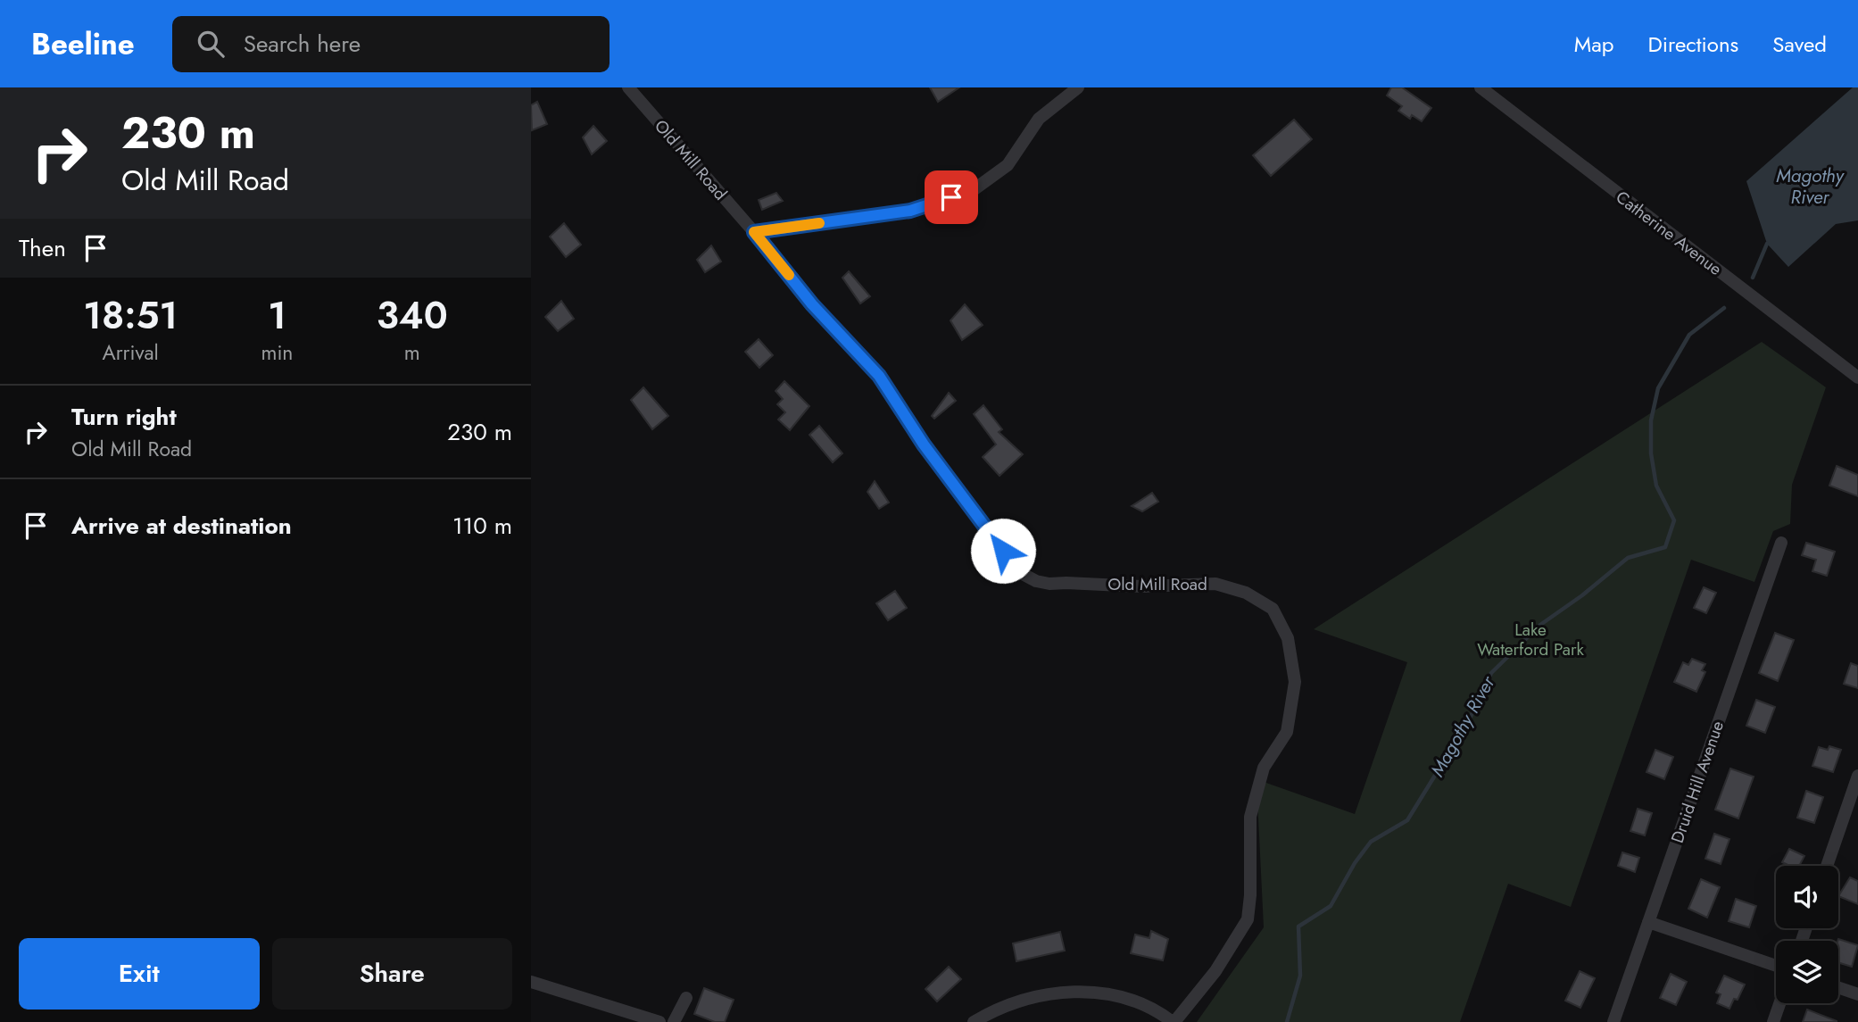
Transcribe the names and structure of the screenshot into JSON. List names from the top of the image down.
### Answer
{
  "streets": {
    "street": ["Old Mill Road", "Catherine Avenue", "Druid Hill Avenue"]
  },
  "water": ["Magothy River"],
  "parks": ["Lake Waterford Park"],
  "page": {
    "header": "Beeline",
    "search": "Search here",
    "nav": ["Map", "Directions", "Saved"],
    "turn": ["230 m", "Old Mill Road"],
    "then": "Then",
    "eta": [
      "18:51",
      "Arrival",
      "1",
      "min",
      "340",
      "m"
    ],
    "list": [
      {
        "name": "Turn right",
        "note": "Old Mill Road",
        "value": "230 m"
      },
      {
        "name": "Arrive at destination",
        "value": "110 m"
      }
    ],
    "buttons": ["Exit", "Share"]
  }
}
